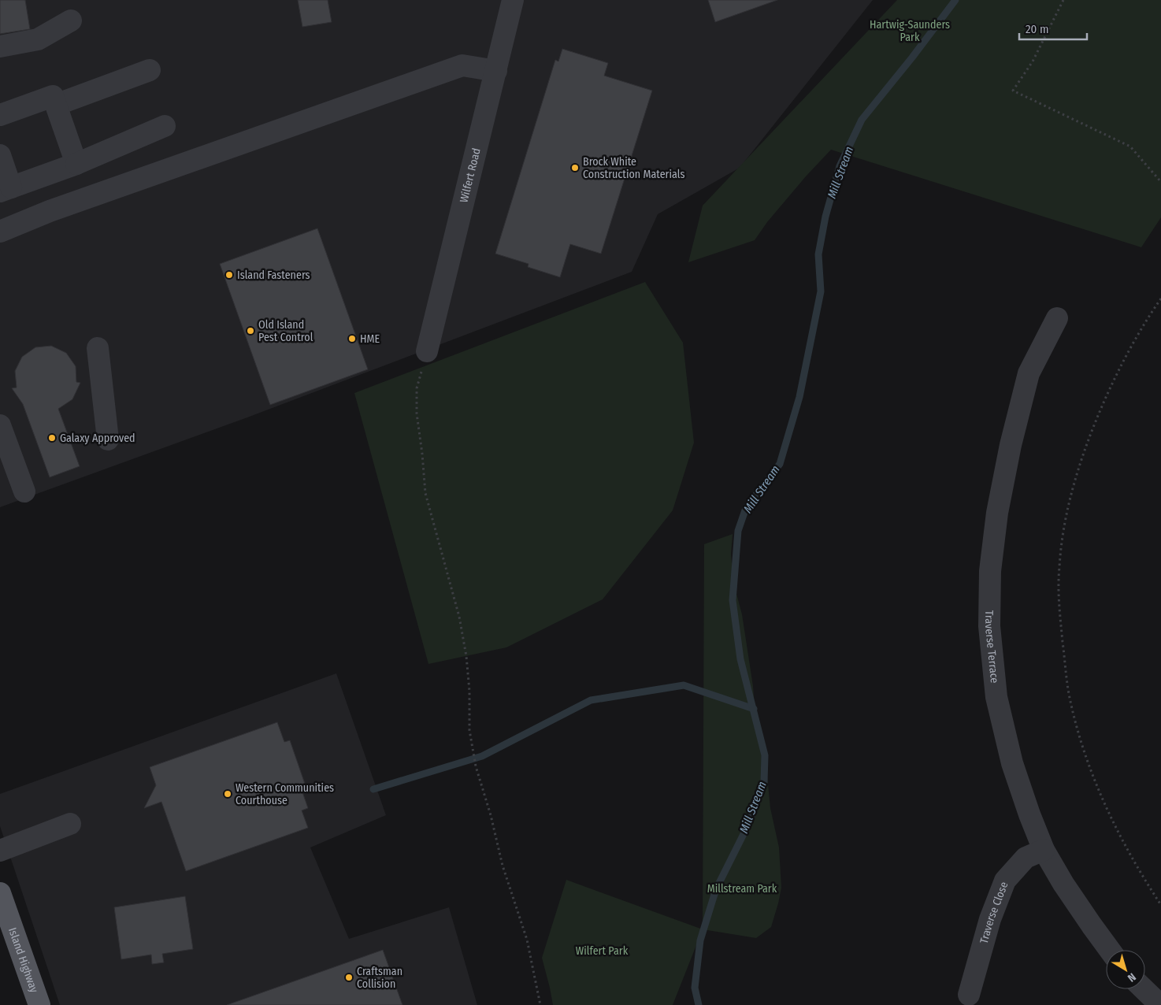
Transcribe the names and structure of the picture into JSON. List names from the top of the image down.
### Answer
{
  "streets": {
    "main road": ["Island Highway"],
    "street": ["Wilfert Road", "Traverse Terrace", "Traverse Close"]
  },
  "crossings": [
    ["Traverse Terrace", "Traverse Close"]
  ],
  "water": ["Mill Stream"],
  "parks": ["Hartwig-Saunders Park", "Millstream Park", "Wilfert Park"],
  "places": [
    "Brock White Construction Materials",
    "Island Fasteners",
    "Old Island Pest Control",
    "HME",
    "Galaxy Approved",
    "Western Communities Courthouse",
    "Craftsman Collision"
  ],
  "scale_bar": "20 m",
  "north": "bottom right"
}
